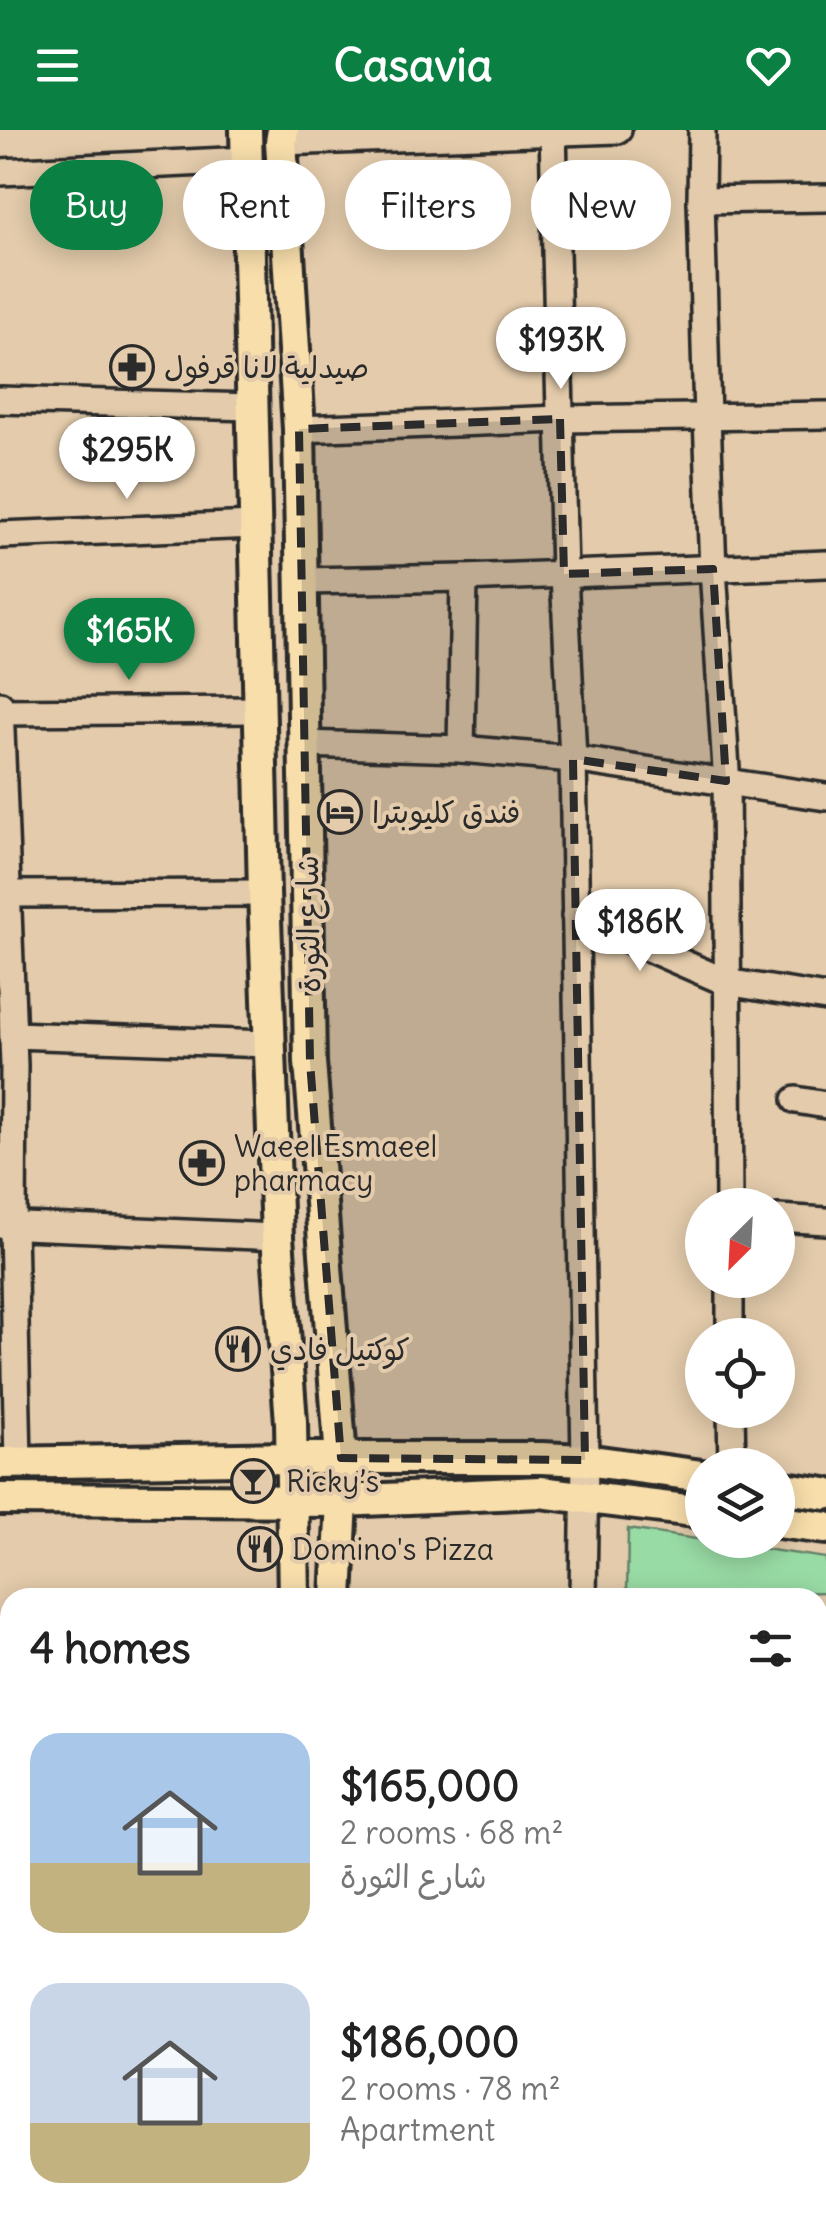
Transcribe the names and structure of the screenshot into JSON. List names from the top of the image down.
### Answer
{
  "streets": {
    "main road": ["شارع الثورة"]
  },
  "places": {
    "pharmacy": ["صيدلية لانا قرفول", "Waeel Esmaeel pharmacy"],
    "hotel": ["فندق كليوبترا"],
    "restaurant": ["كوكتيل فادي", "Domino's Pizza"],
    "bar": ["Ricky’s"]
  },
  "north": "bottom left",
  "page": {
    "header": "Casavia",
    "chip": [
      "Buy",
      "Rent",
      "Filters",
      "New"
    ],
    "price": [
      "$193K",
      "$295K",
      "$165K",
      "$186K"
    ],
    "heading": "4 homes",
    "list": [
      {
        "name": "$165,000",
        "note": "2 rooms · 68 m² · شارع الثورة"
      },
      {
        "name": "$186,000",
        "note": "2 rooms · 78 m² · Apartment"
      }
    ]
  }
}
